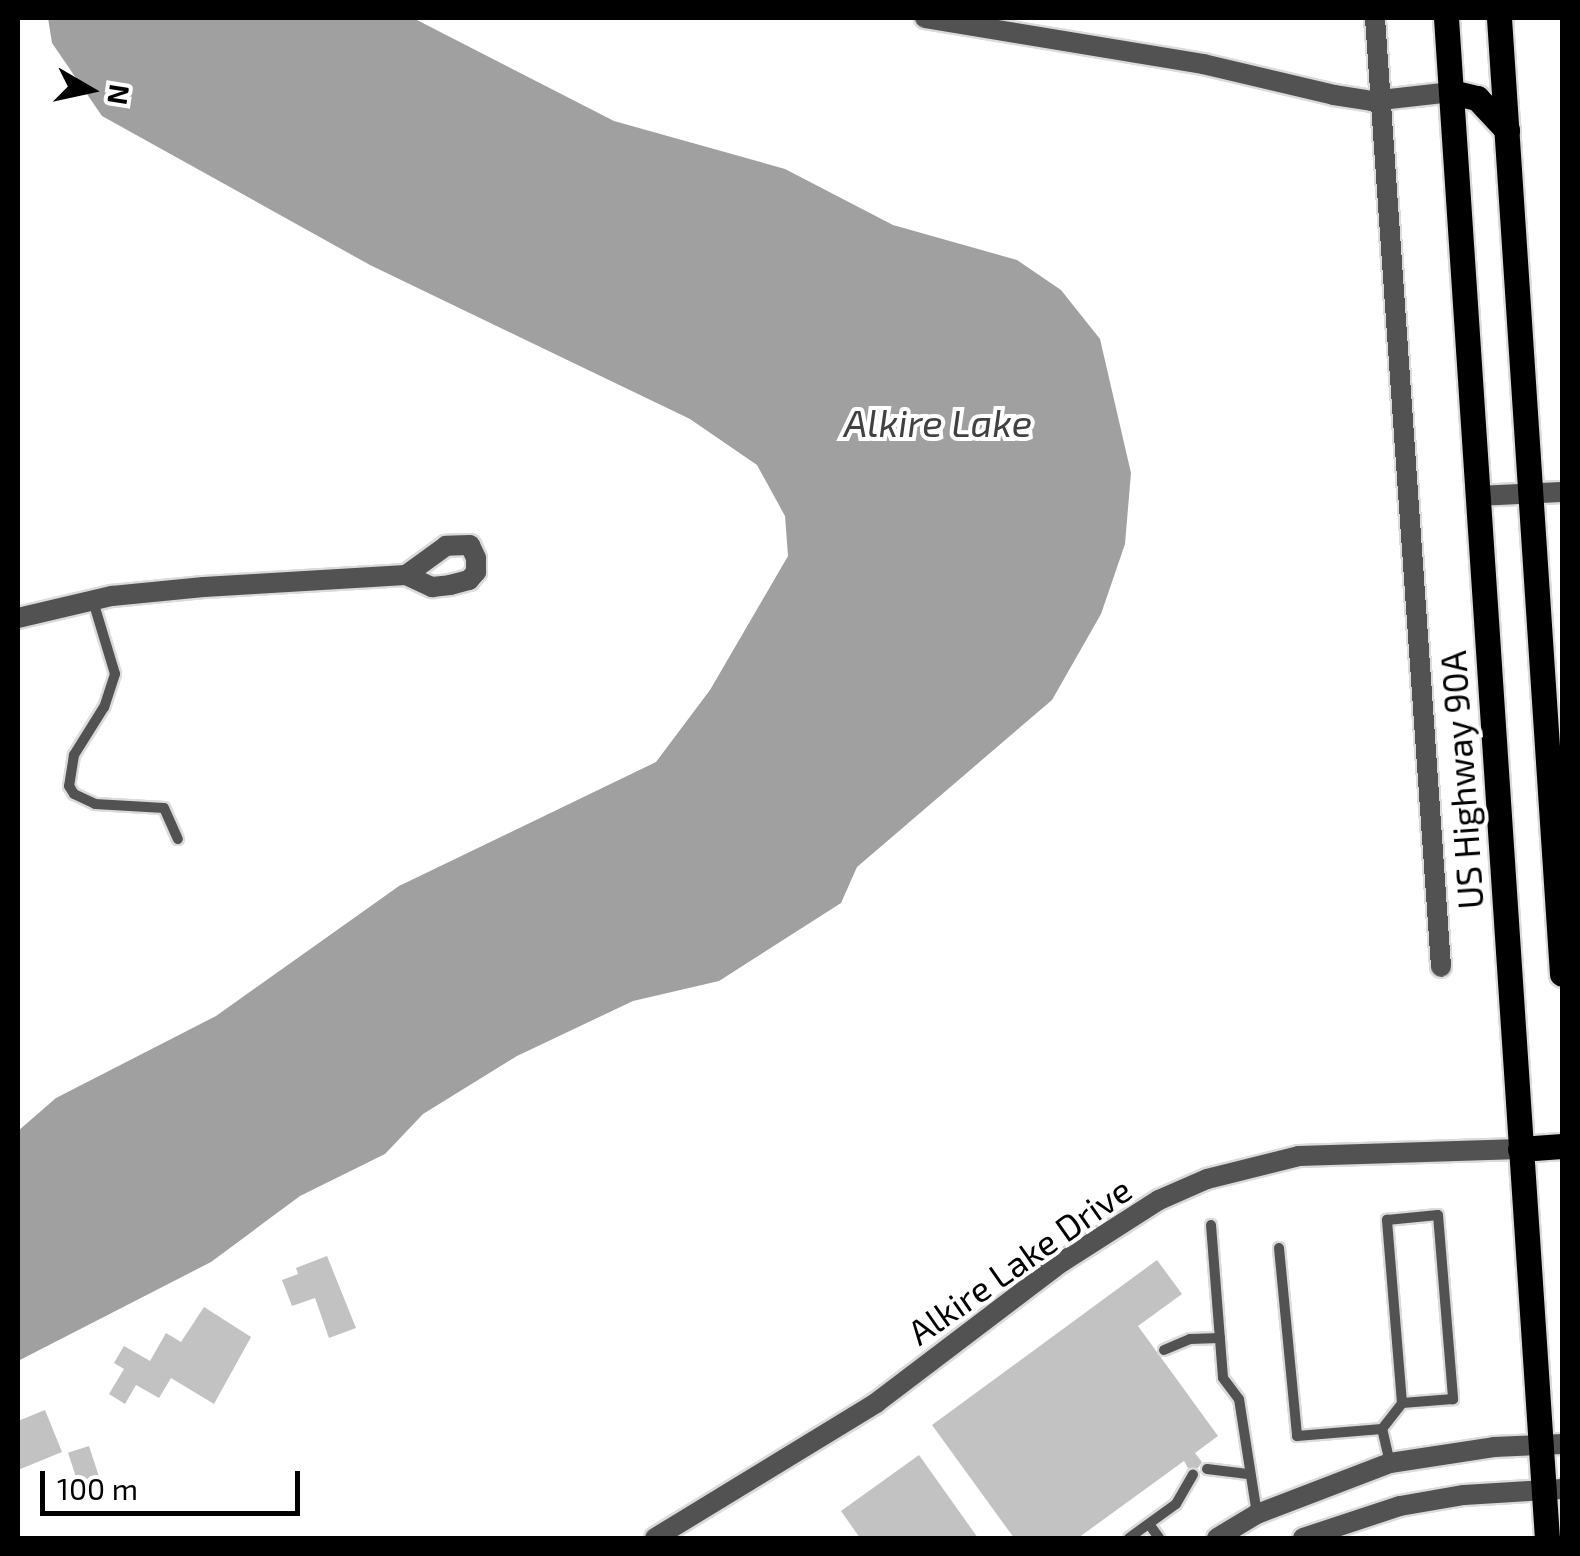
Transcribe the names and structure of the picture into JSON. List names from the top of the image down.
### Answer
{
  "streets": {
    "main road": ["US Highway 90A"],
    "street": ["Alkire Lake Drive"]
  },
  "crossings": [
    ["US Highway 90A", "Alkire Lake Drive"]
  ],
  "water": ["Alkire Lake"],
  "scale_bar": "100 m",
  "north": "right"
}
